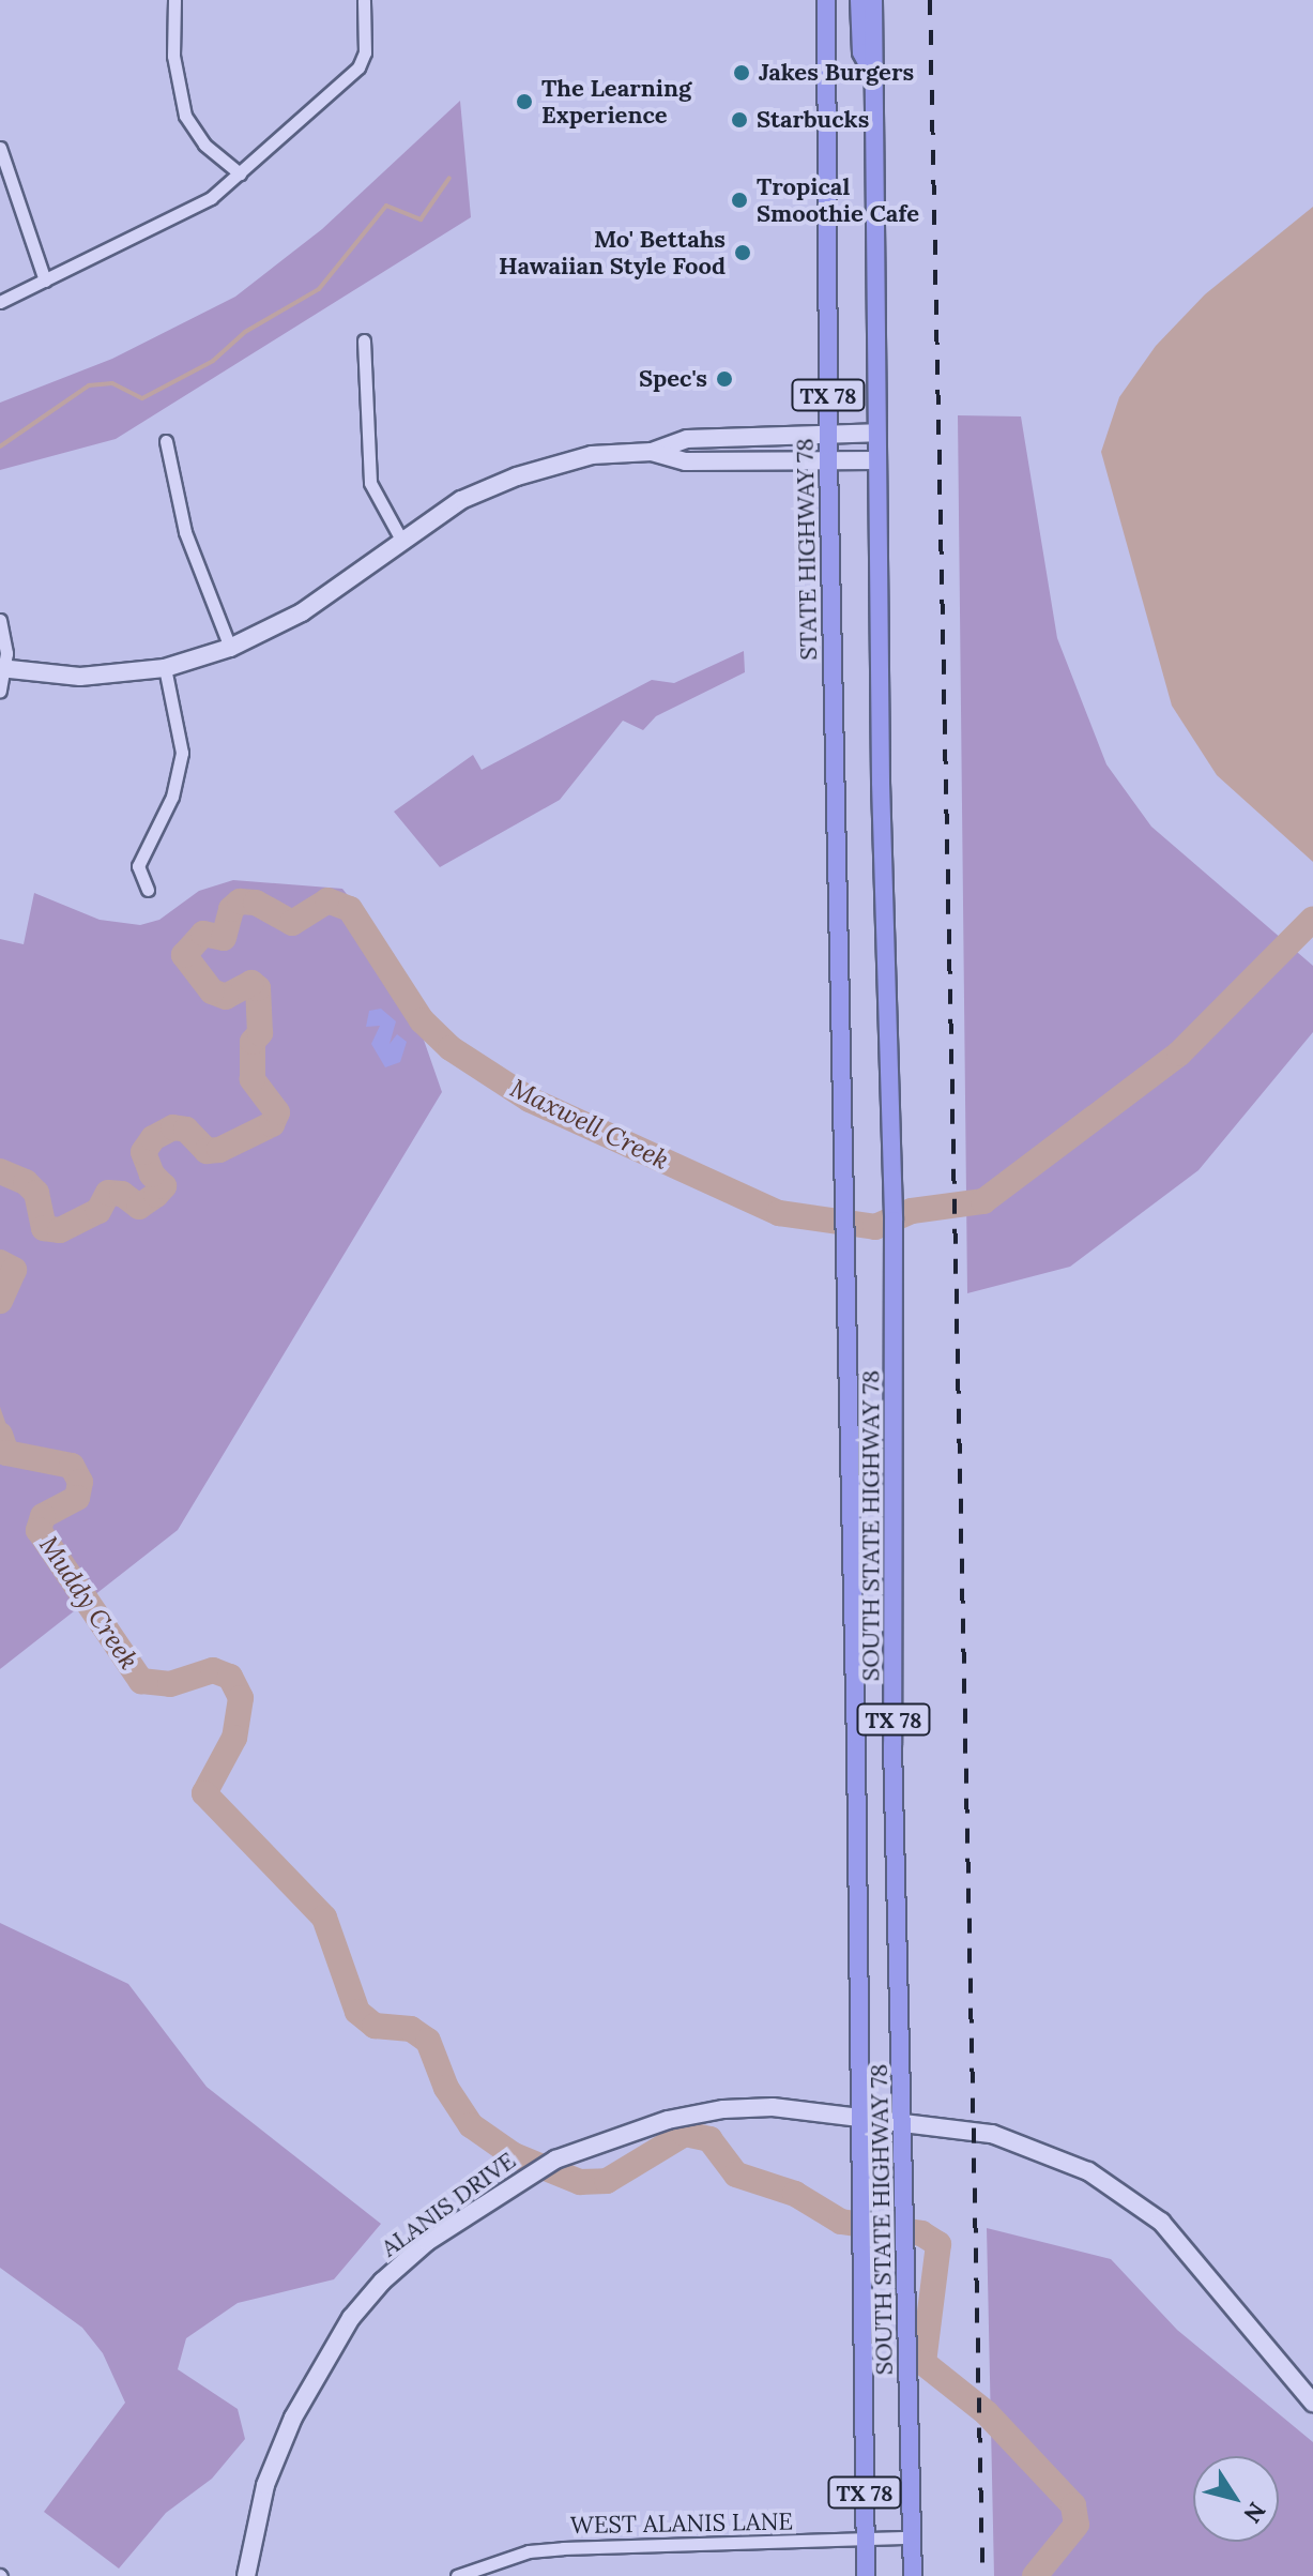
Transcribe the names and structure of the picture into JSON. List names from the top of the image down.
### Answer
{
  "streets": {
    "main road": ["TX 78", "STATE HIGHWAY 78", "SOUTH STATE HIGHWAY 78"],
    "street": ["ALANIS DRIVE", "WEST ALANIS LANE"]
  },
  "crossings": [
    ["TX 78", "SOUTH STATE HIGHWAY 78"],
    ["STATE HIGHWAY 78", "SOUTH STATE HIGHWAY 78"],
    ["SOUTH STATE HIGHWAY 78", "ALANIS DRIVE"],
    ["SOUTH STATE HIGHWAY 78", "WEST ALANIS LANE"]
  ],
  "water": ["Maxwell Creek", "Muddy Creek"],
  "places": [
    "Jakes Burgers",
    "The Learning Experience",
    "Starbucks",
    "Tropical Smoothie Cafe",
    "Mo' Bettahs Hawaiian Style Food",
    "Spec's"
  ],
  "north": "bottom right"
}
